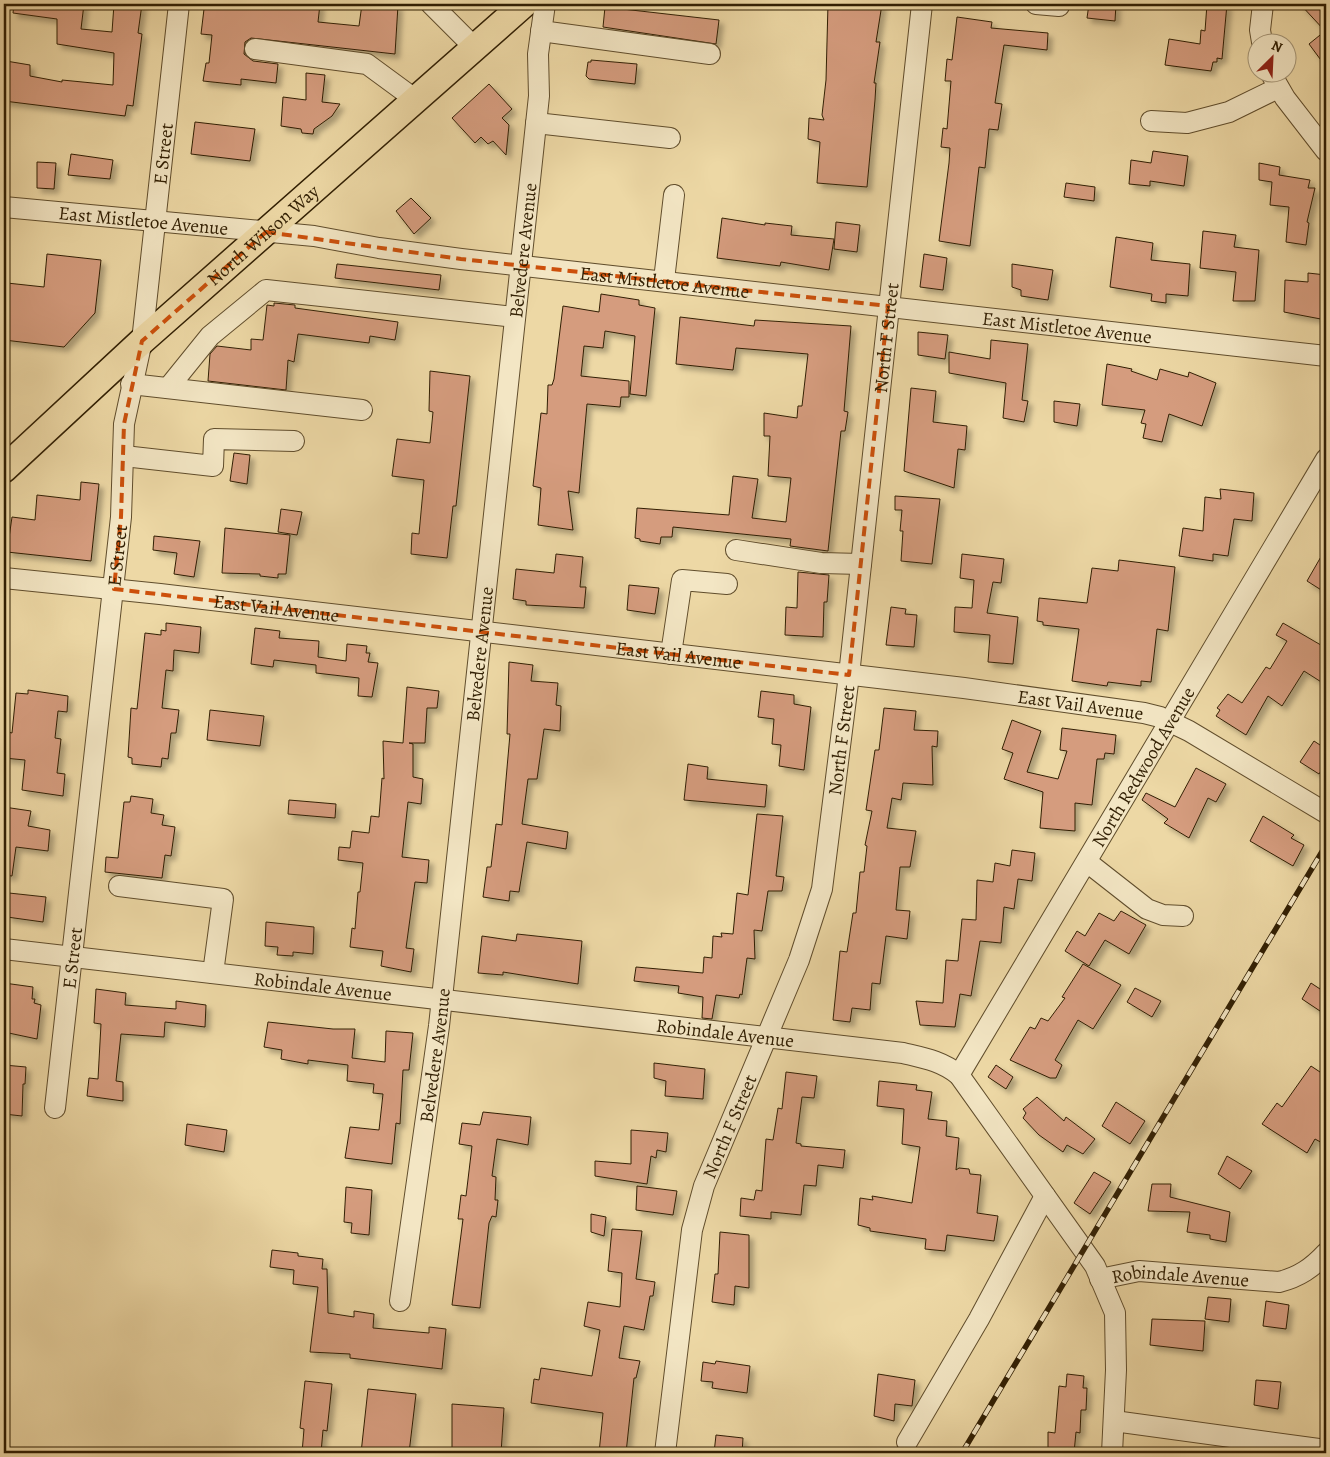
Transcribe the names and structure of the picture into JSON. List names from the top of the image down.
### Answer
{
  "streets": {
    "main road": ["North Wilson Way"],
    "street": [
      "E Street",
      "East Mistletoe Avenue",
      "Belvedere Avenue",
      "North F Street",
      "East Vail Avenue",
      "North Redwood Avenue",
      "Robindale Avenue"
    ]
  },
  "crossings": [
    ["E Street", "East Mistletoe Avenue"],
    ["E Street", "North Wilson Way"],
    ["E Street", "East Vail Avenue"],
    ["E Street", "Robindale Avenue"],
    ["East Mistletoe Avenue", "North Wilson Way"],
    ["East Mistletoe Avenue", "Belvedere Avenue"],
    ["East Mistletoe Avenue", "North F Street"],
    ["Belvedere Avenue", "East Vail Avenue"],
    ["Belvedere Avenue", "Robindale Avenue"],
    ["North F Street", "East Vail Avenue"],
    ["North F Street", "Robindale Avenue"],
    ["East Vail Avenue", "North Redwood Avenue"],
    ["North Redwood Avenue", "Robindale Avenue"]
  ],
  "north": "top right"
}
